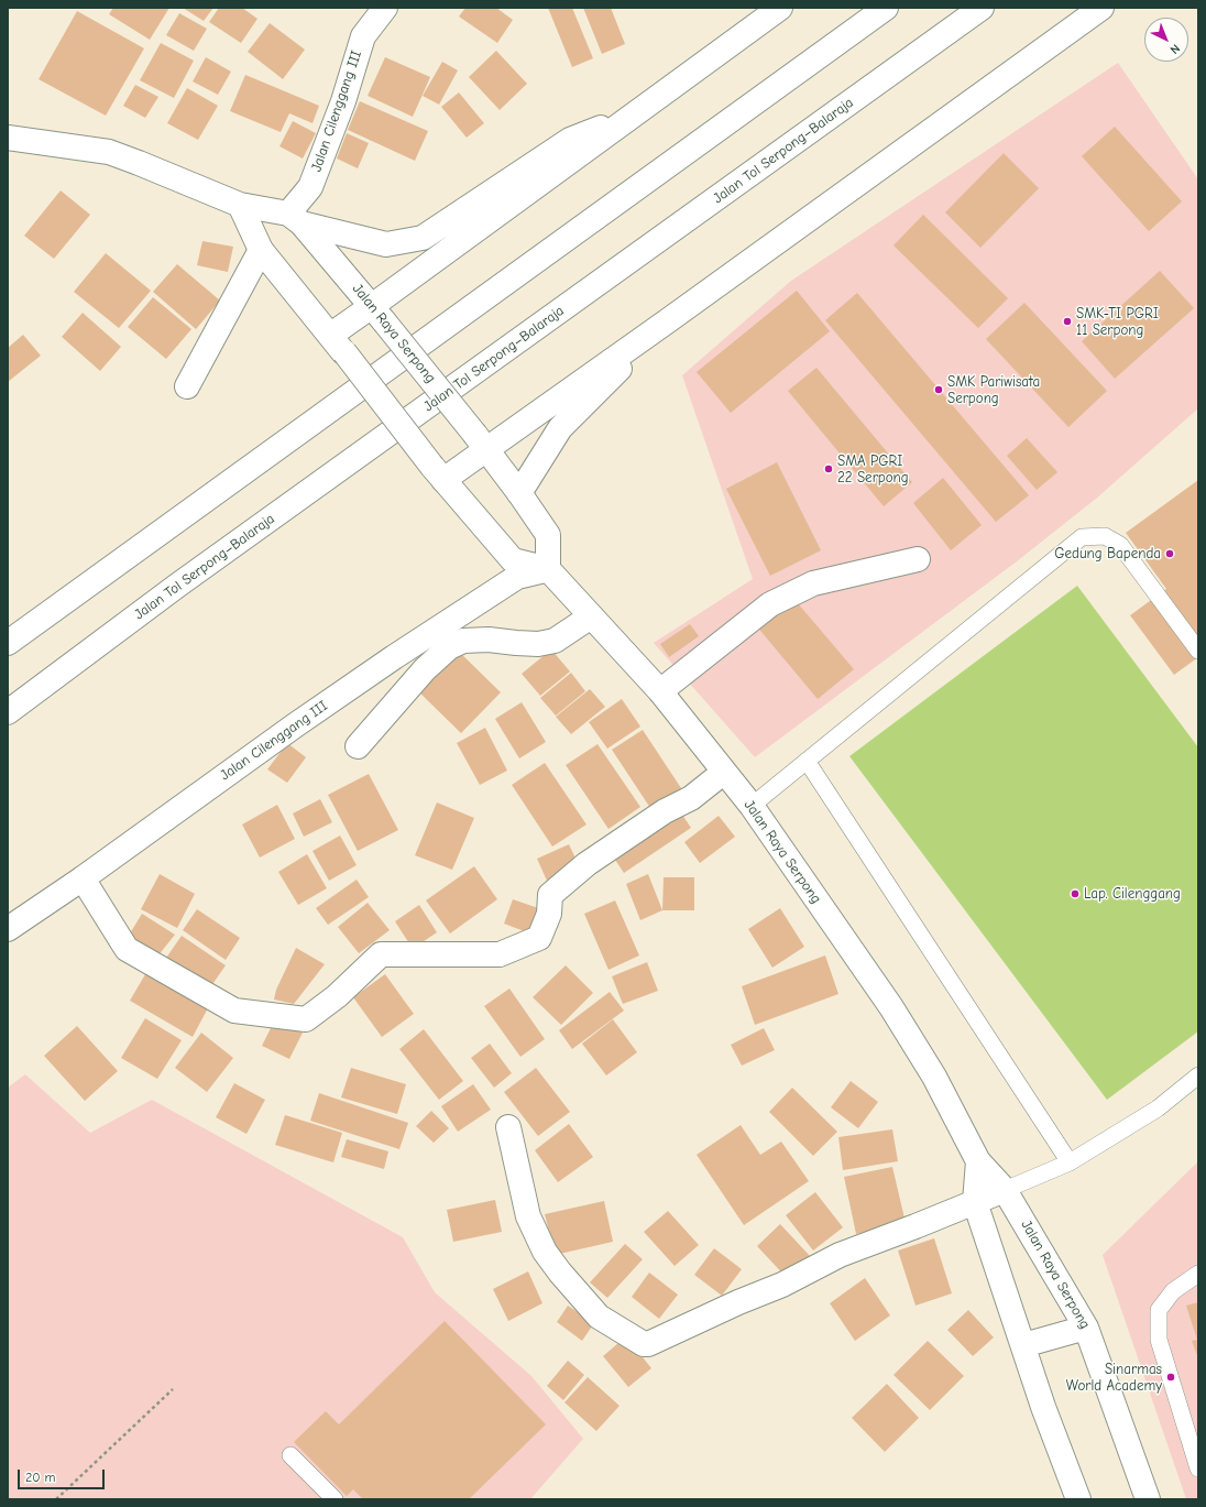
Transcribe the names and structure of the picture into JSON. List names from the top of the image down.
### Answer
{
  "streets": {
    "main road": ["Jalan Cilenggang III", "Jalan Tol Serpong–Balaraja", "Jalan Raya Serpong"]
  },
  "crossings": [
    ["Jalan Cilenggang III", "Jalan Raya Serpong"]
  ],
  "places": [
    "SMK-TI PGRI 11 Serpong",
    "SMK Pariwisata Serpong",
    "SMA PGRI 22 Serpong",
    "Gedung Bapenda",
    "Lap. Cilenggang",
    "Sinarmas World Academy"
  ],
  "scale_bar": "20 m",
  "north": "bottom right"
}
